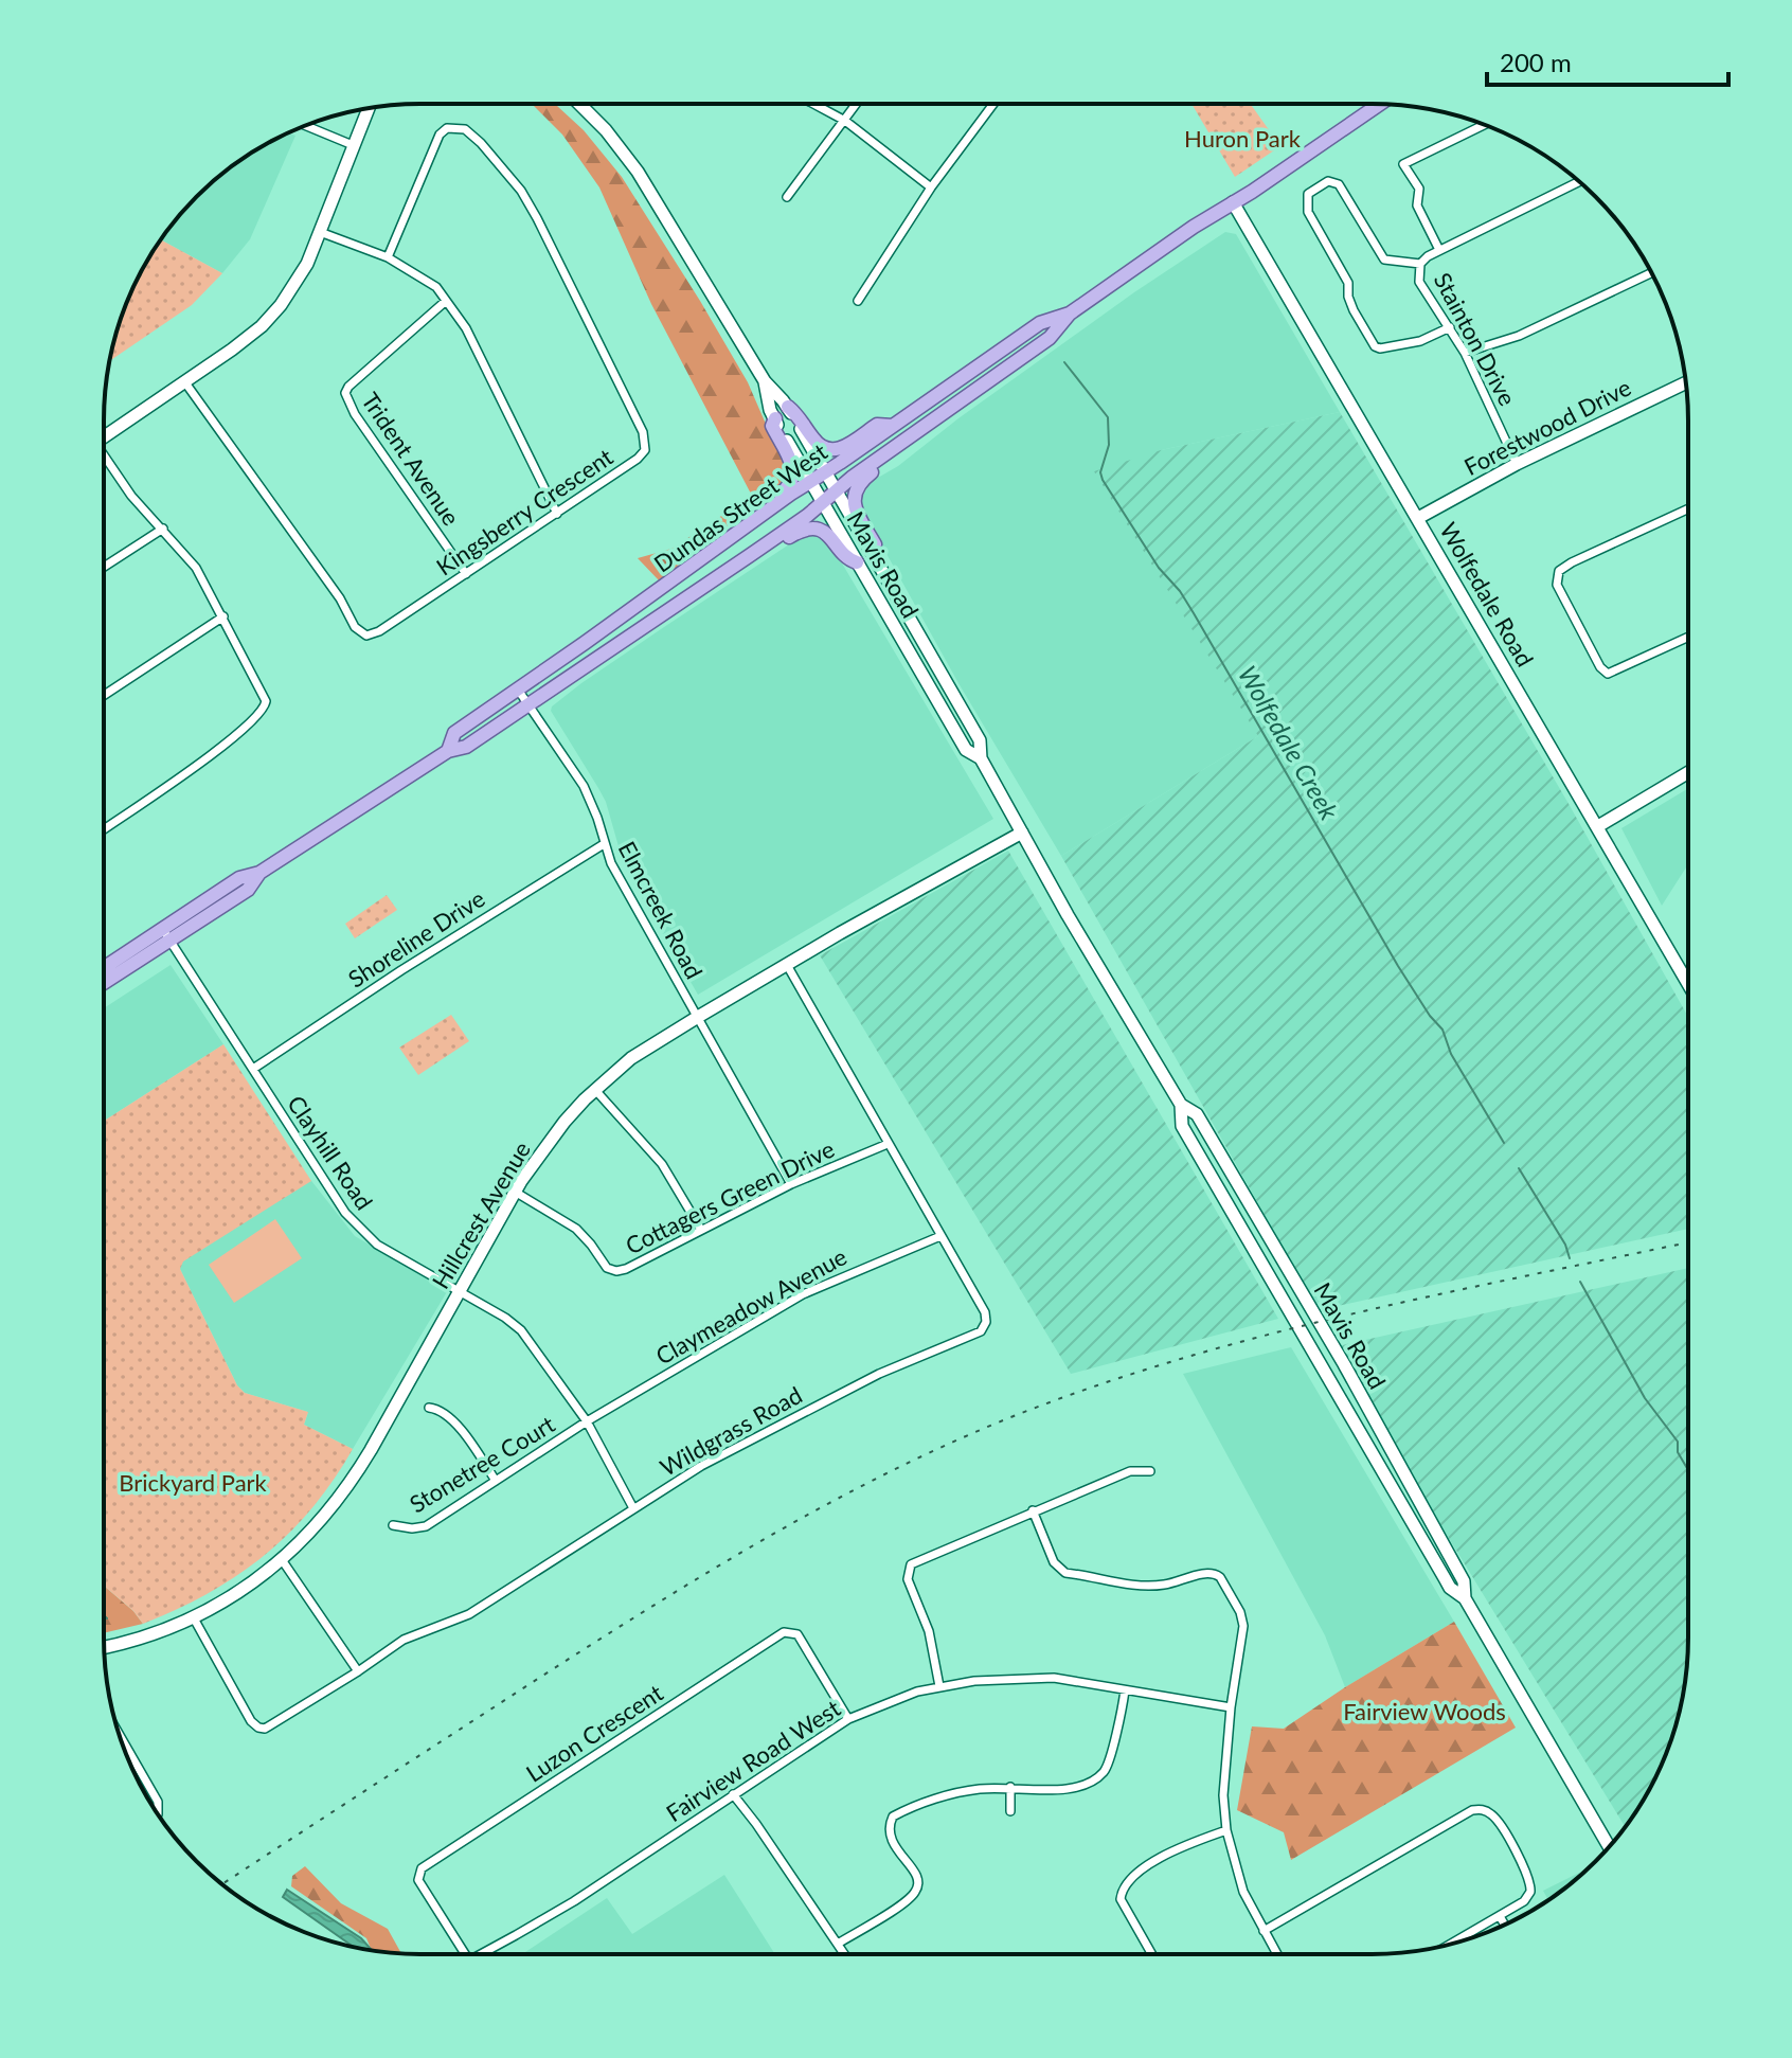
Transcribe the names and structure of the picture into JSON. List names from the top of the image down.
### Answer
{
  "streets": {
    "main road": ["Dundas Street West"],
    "street": [
      "Stainton Drive",
      "Forestwood Drive",
      "Trident Avenue",
      "Kingsberry Crescent",
      "Mavis Road",
      "Wolfedale Road",
      "Elmcreek Road",
      "Shoreline Drive",
      "Clayhill Road",
      "Cottagers Green Drive",
      "Hillcrest Avenue",
      "Claymeadow Avenue",
      "Wildgrass Road",
      "Stonetree Court",
      "Luzon Crescent",
      "Fairview Road West"
    ]
  },
  "crossings": [
    ["Stainton Drive", "Forestwood Drive"],
    ["Forestwood Drive", "Wolfedale Road"],
    ["Trident Avenue", "Kingsberry Crescent"],
    ["Dundas Street West", "Mavis Road"],
    ["Dundas Street West", "Wolfedale Road"],
    ["Dundas Street West", "Elmcreek Road"],
    ["Dundas Street West", "Clayhill Road"],
    ["Mavis Road", "Hillcrest Avenue"],
    ["Elmcreek Road", "Shoreline Drive"],
    ["Elmcreek Road", "Cottagers Green Drive"],
    ["Elmcreek Road", "Hillcrest Avenue"],
    ["Shoreline Drive", "Clayhill Road"],
    ["Clayhill Road", "Hillcrest Avenue"],
    ["Clayhill Road", "Claymeadow Avenue"],
    ["Clayhill Road", "Wildgrass Road"],
    ["Clayhill Road", "Stonetree Court"],
    ["Cottagers Green Drive", "Hillcrest Avenue"],
    ["Cottagers Green Drive", "Wildgrass Road"],
    ["Hillcrest Avenue", "Wildgrass Road"],
    ["Claymeadow Avenue", "Wildgrass Road"],
    ["Claymeadow Avenue", "Stonetree Court"],
    ["Luzon Crescent", "Fairview Road West"]
  ],
  "water": ["Wolfedale Creek"],
  "parks": ["Huron Park", "Brickyard Park", "Fairview Woods"],
  "scale_bar": "200 m"
}
